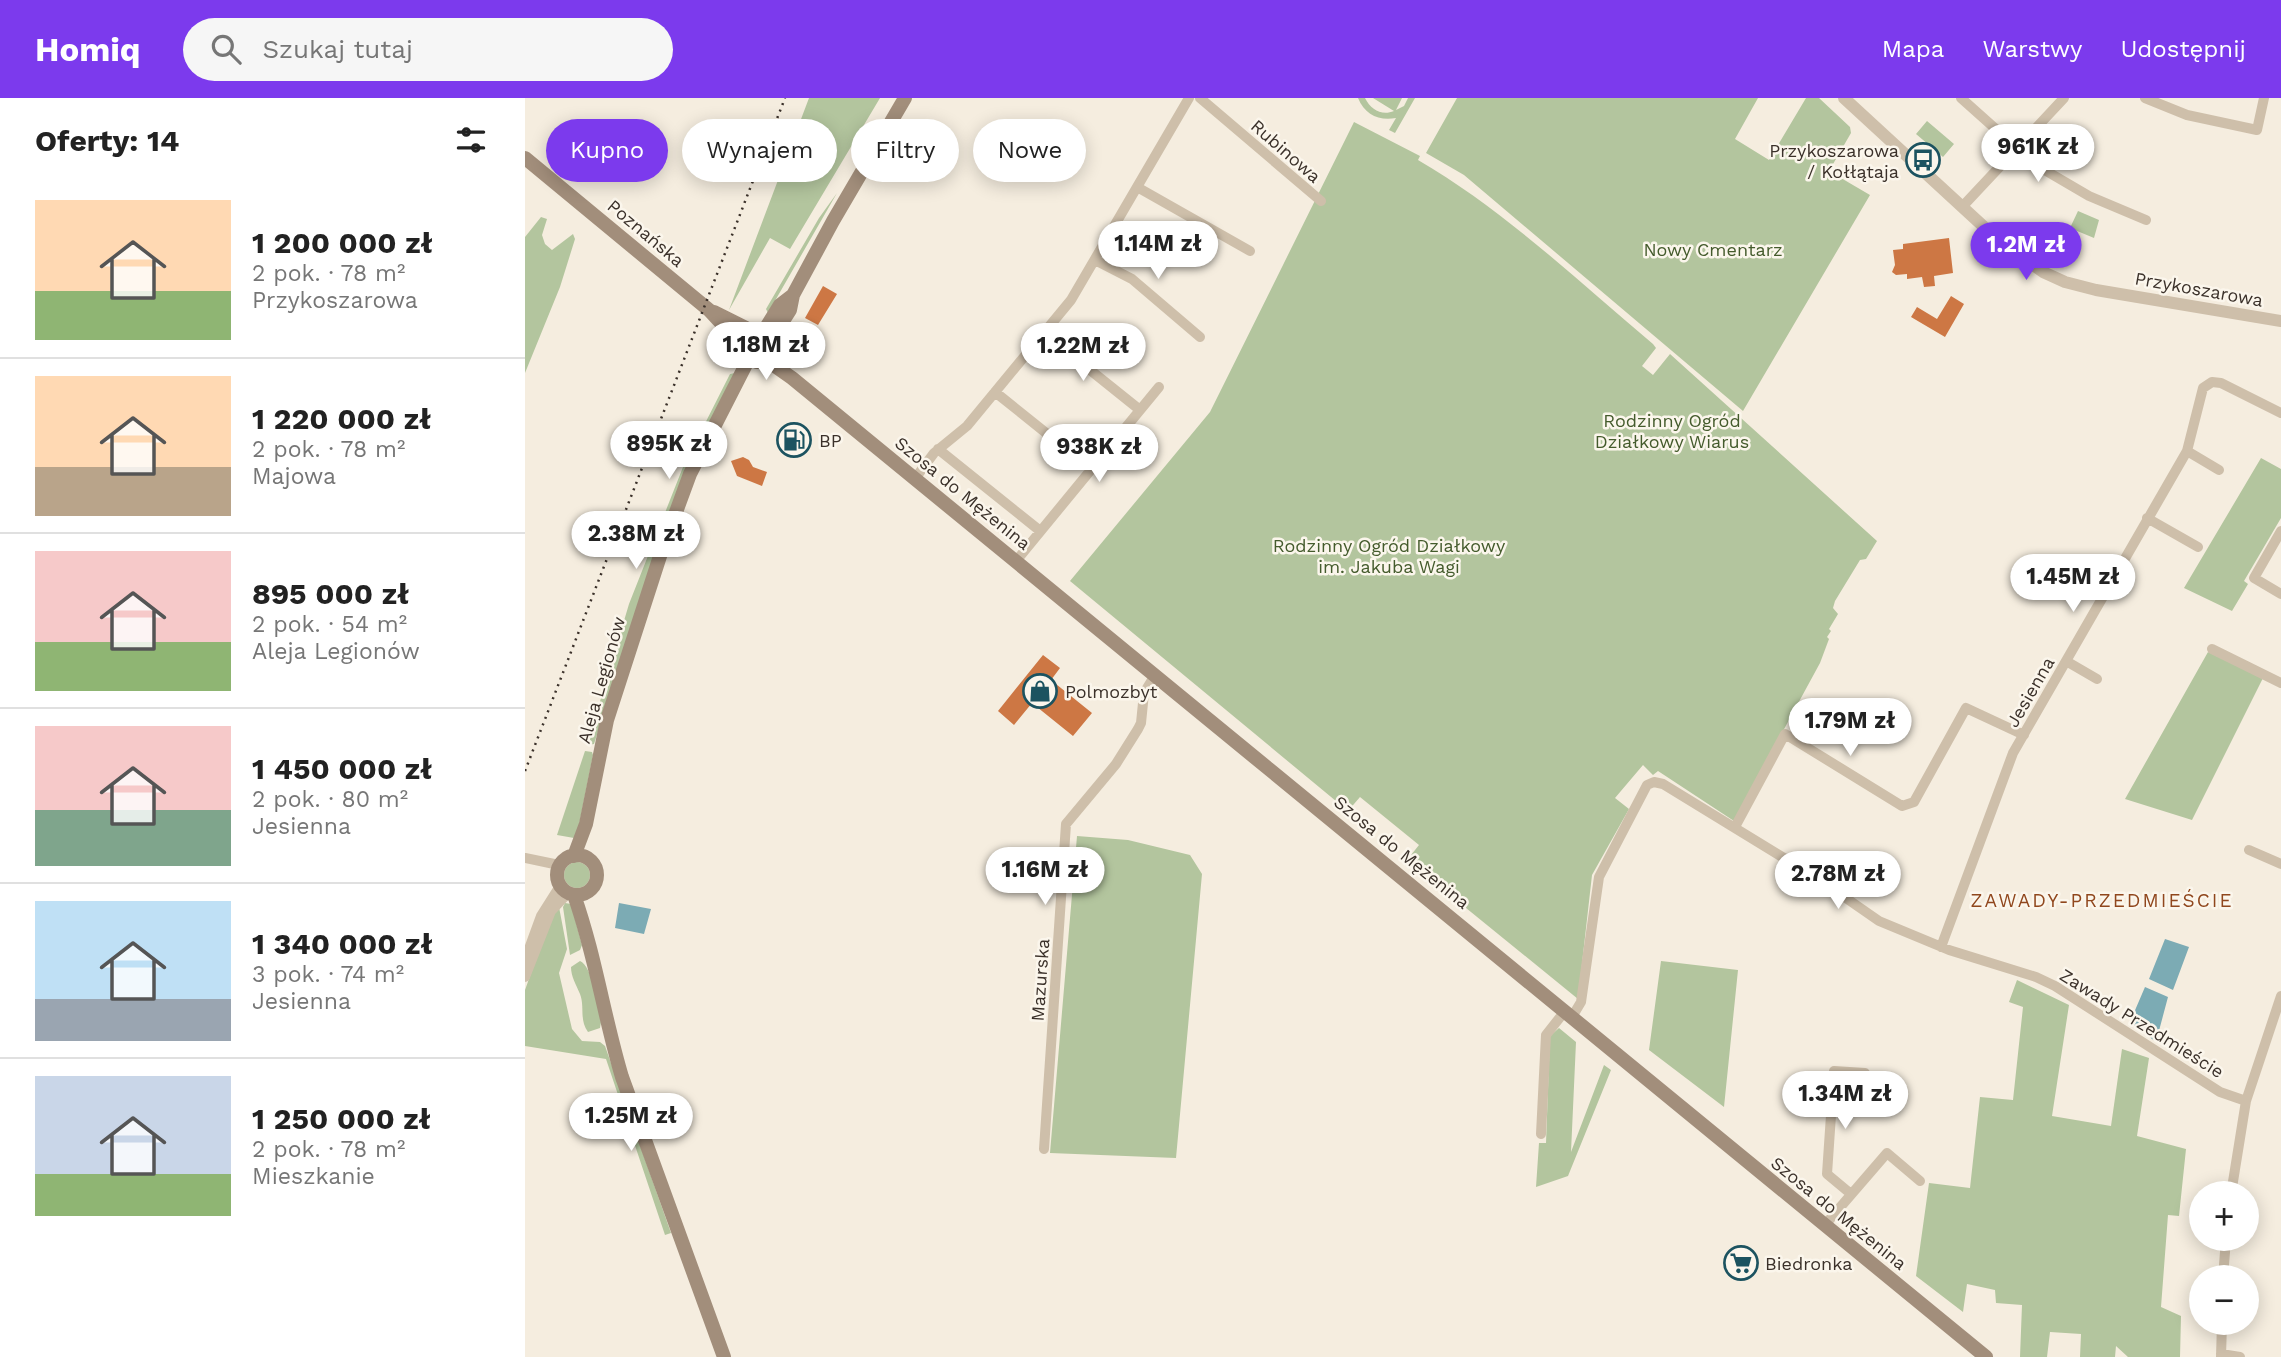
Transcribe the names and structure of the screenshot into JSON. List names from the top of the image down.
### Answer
{
  "streets": {
    "main road": ["Poznańska", "Szosa do Mężenina", "Aleja Legionów"],
    "street": [
      "Rubinowa",
      "Przykoszarowa",
      "Jesienna",
      "Mazurska",
      "Zawady Przedmieście"
    ]
  },
  "crossings": [
    ["Poznańska", "Szosa do Mężenina"],
    ["Poznańska", "Aleja Legionów"],
    ["Szosa do Mężenina", "Aleja Legionów"],
    ["Szosa do Mężenina", "Mazurska"],
    ["Szosa do Mężenina", "Zawady Przedmieście"],
    ["Jesienna", "Zawady Przedmieście"]
  ],
  "districts": ["ZAWADY-PRZEDMIEŚCIE"],
  "parks": ["Nowy Cmentarz", "Rodzinny Ogród Działkowy Wiarus", "Rodzinny Ogród Działkowy im. Jakuba Wagi"],
  "places": {
    "bus stop": ["Przykoszarowa / Kołłątaja"],
    "fuel station": ["BP"],
    "shop": ["Polmozbyt"],
    "supermarket": ["Biedronka"]
  },
  "page": {
    "header": "Homiq",
    "search": "Szukaj tutaj",
    "nav": ["Mapa", "Warstwy", "Udostępnij"],
    "heading": "Oferty: 14",
    "chip": [
      "Kupno",
      "Wynajem",
      "Filtry",
      "Nowe"
    ],
    "price": [
      "961K zł",
      "1.14M zł",
      "1.2M zł",
      "1.18M zł",
      "1.22M zł",
      "895K zł",
      "938K zł",
      "2.38M zł",
      "1.45M zł",
      "1.79M zł",
      "1.16M zł",
      "2.78M zł",
      "1.34M zł",
      "1.25M zł"
    ],
    "list": [
      {
        "name": "1 200 000 zł",
        "note": "2 pok. · 78 m² · Przykoszarowa"
      },
      {
        "name": "1 220 000 zł",
        "note": "2 pok. · 78 m² · Majowa"
      },
      {
        "name": "895 000 zł",
        "note": "2 pok. · 54 m² · Aleja Legionów"
      },
      {
        "name": "1 450 000 zł",
        "note": "2 pok. · 80 m² · Jesienna"
      },
      {
        "name": "1 340 000 zł",
        "note": "3 pok. · 74 m² · Jesienna"
      },
      {
        "name": "1 250 000 zł",
        "note": "2 pok. · 78 m² · Mieszkanie"
      }
    ],
    "map_buttons": ["+", "−"]
  }
}
